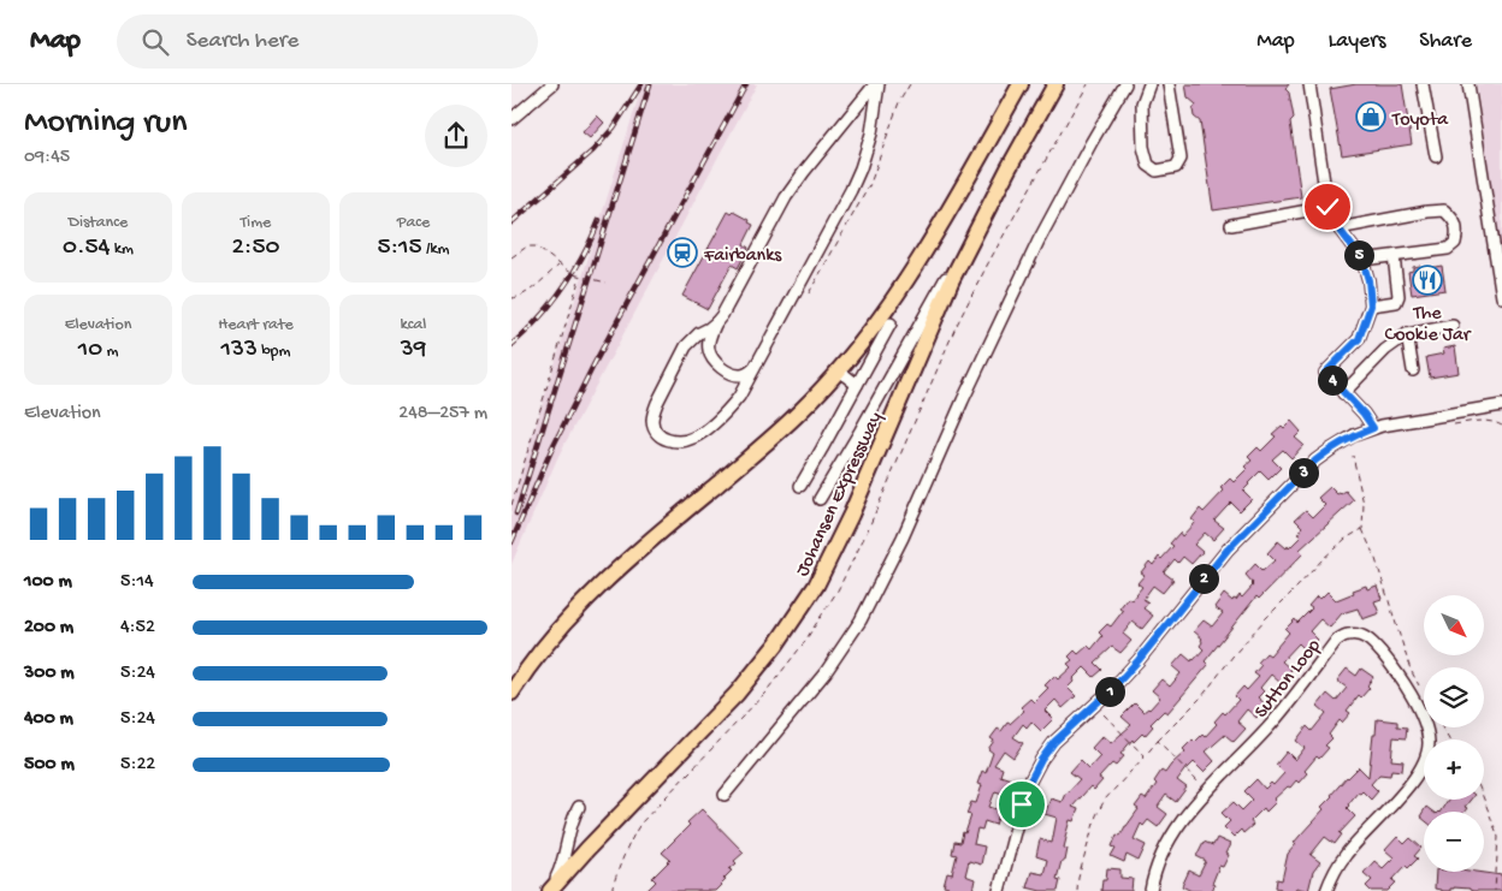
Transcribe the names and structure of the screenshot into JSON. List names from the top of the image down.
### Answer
{
  "streets": {
    "highway": ["Johansen Expressway"],
    "street": ["Sutton Loop"]
  },
  "places": {
    "shop": ["Toyota"],
    "station": ["Fairbanks"],
    "restaurant": ["The Cookie Jar"]
  },
  "north": "bottom right",
  "page": {
    "header": "Map",
    "search": "Search here",
    "nav": ["Map", "Layers", "Share"],
    "heading": ["Morning run", "09:45"],
    "stats": [
      ["Distance", "0.54 km"],
      ["Time", "2:50"],
      ["Pace", "5:15 /km"],
      ["Elevation", "10 m"],
      ["Heart rate", "133 bpm"],
      ["kcal", "39"]
    ],
    "pins": [
      "5",
      "4",
      "3",
      "2",
      "1"
    ],
    "chart": ["Elevation", "248–257 m"],
    "list": [
      {
        "name": "100 m",
        "note": "5:14"
      },
      {
        "name": "200 m",
        "note": "4:52"
      },
      {
        "name": "300 m",
        "note": "5:24"
      },
      {
        "name": "400 m",
        "note": "5:24"
      },
      {
        "name": "500 m",
        "note": "5:22"
      }
    ],
    "map_buttons": ["+", "−"]
  }
}
